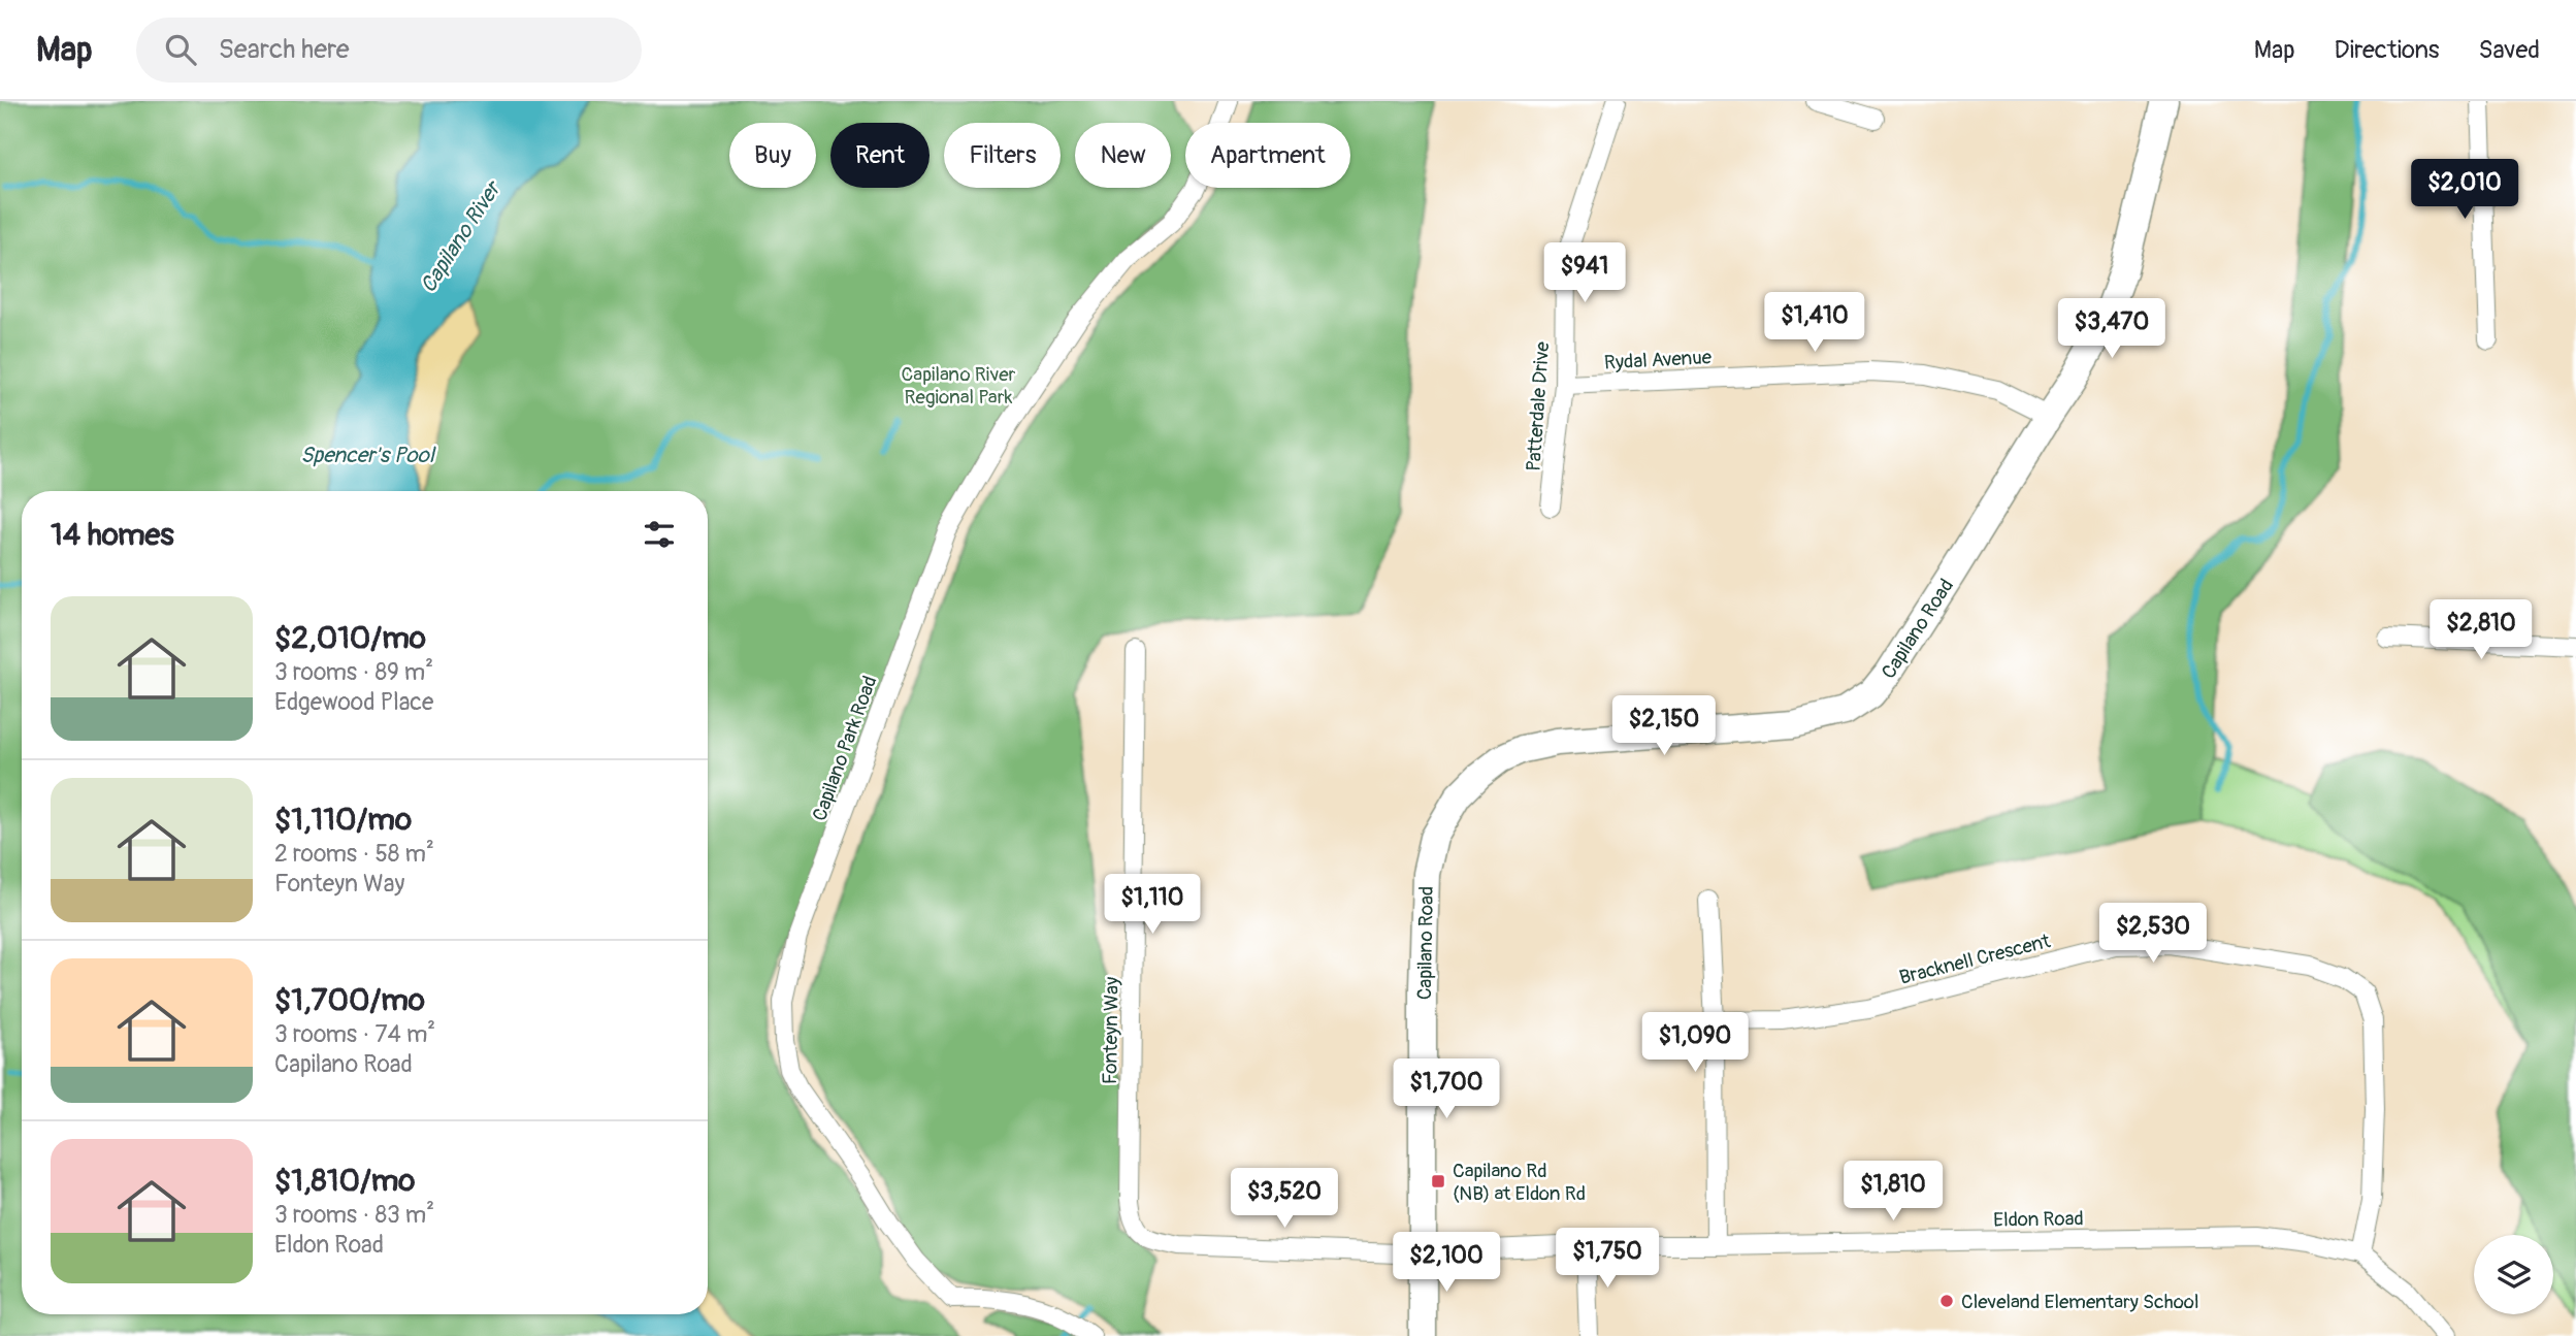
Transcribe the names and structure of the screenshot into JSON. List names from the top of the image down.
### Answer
{
  "streets": {
    "main road": ["Capilano Road"],
    "street": [
      "Rydal Avenue",
      "Patterdale Drive",
      "Capilano Park Road",
      "Bracknell Crescent",
      "Fonteyn Way",
      "Eldon Road"
    ]
  },
  "crossings": [
    ["Rydal Avenue", "Patterdale Drive"],
    ["Rydal Avenue", "Capilano Road"],
    ["Capilano Road", "Eldon Road"],
    ["Bracknell Crescent", "Eldon Road"],
    ["Fonteyn Way", "Eldon Road"]
  ],
  "water": ["Capilano River", "Spencer's Pool"],
  "parks": ["Capilano River Regional Park"],
  "places": {
    "transit": ["Capilano Rd (NB) at Eldon Rd"],
    "other": ["Cleveland Elementary School"]
  },
  "page": {
    "header": "Map",
    "search": "Search here",
    "nav": ["Map", "Directions", "Saved"],
    "chip": [
      "Buy",
      "Rent",
      "Filters",
      "New",
      "Apartment"
    ],
    "price": [
      "$2,010",
      "$941",
      "$1,410",
      "$3,470",
      "$2,810",
      "$2,150",
      "$1,110",
      "$2,530",
      "$1,090",
      "$1,700",
      "$1,810",
      "$3,520",
      "$1,750",
      "$2,100"
    ],
    "heading": "14 homes",
    "list": [
      {
        "name": "$2,010/mo",
        "note": "3 rooms · 89 m² · Edgewood Place"
      },
      {
        "name": "$1,110/mo",
        "note": "2 rooms · 58 m² · Fonteyn Way"
      },
      {
        "name": "$1,700/mo",
        "note": "3 rooms · 74 m² · Capilano Road"
      },
      {
        "name": "$1,810/mo",
        "note": "3 rooms · 83 m² · Eldon Road"
      }
    ]
  }
}
